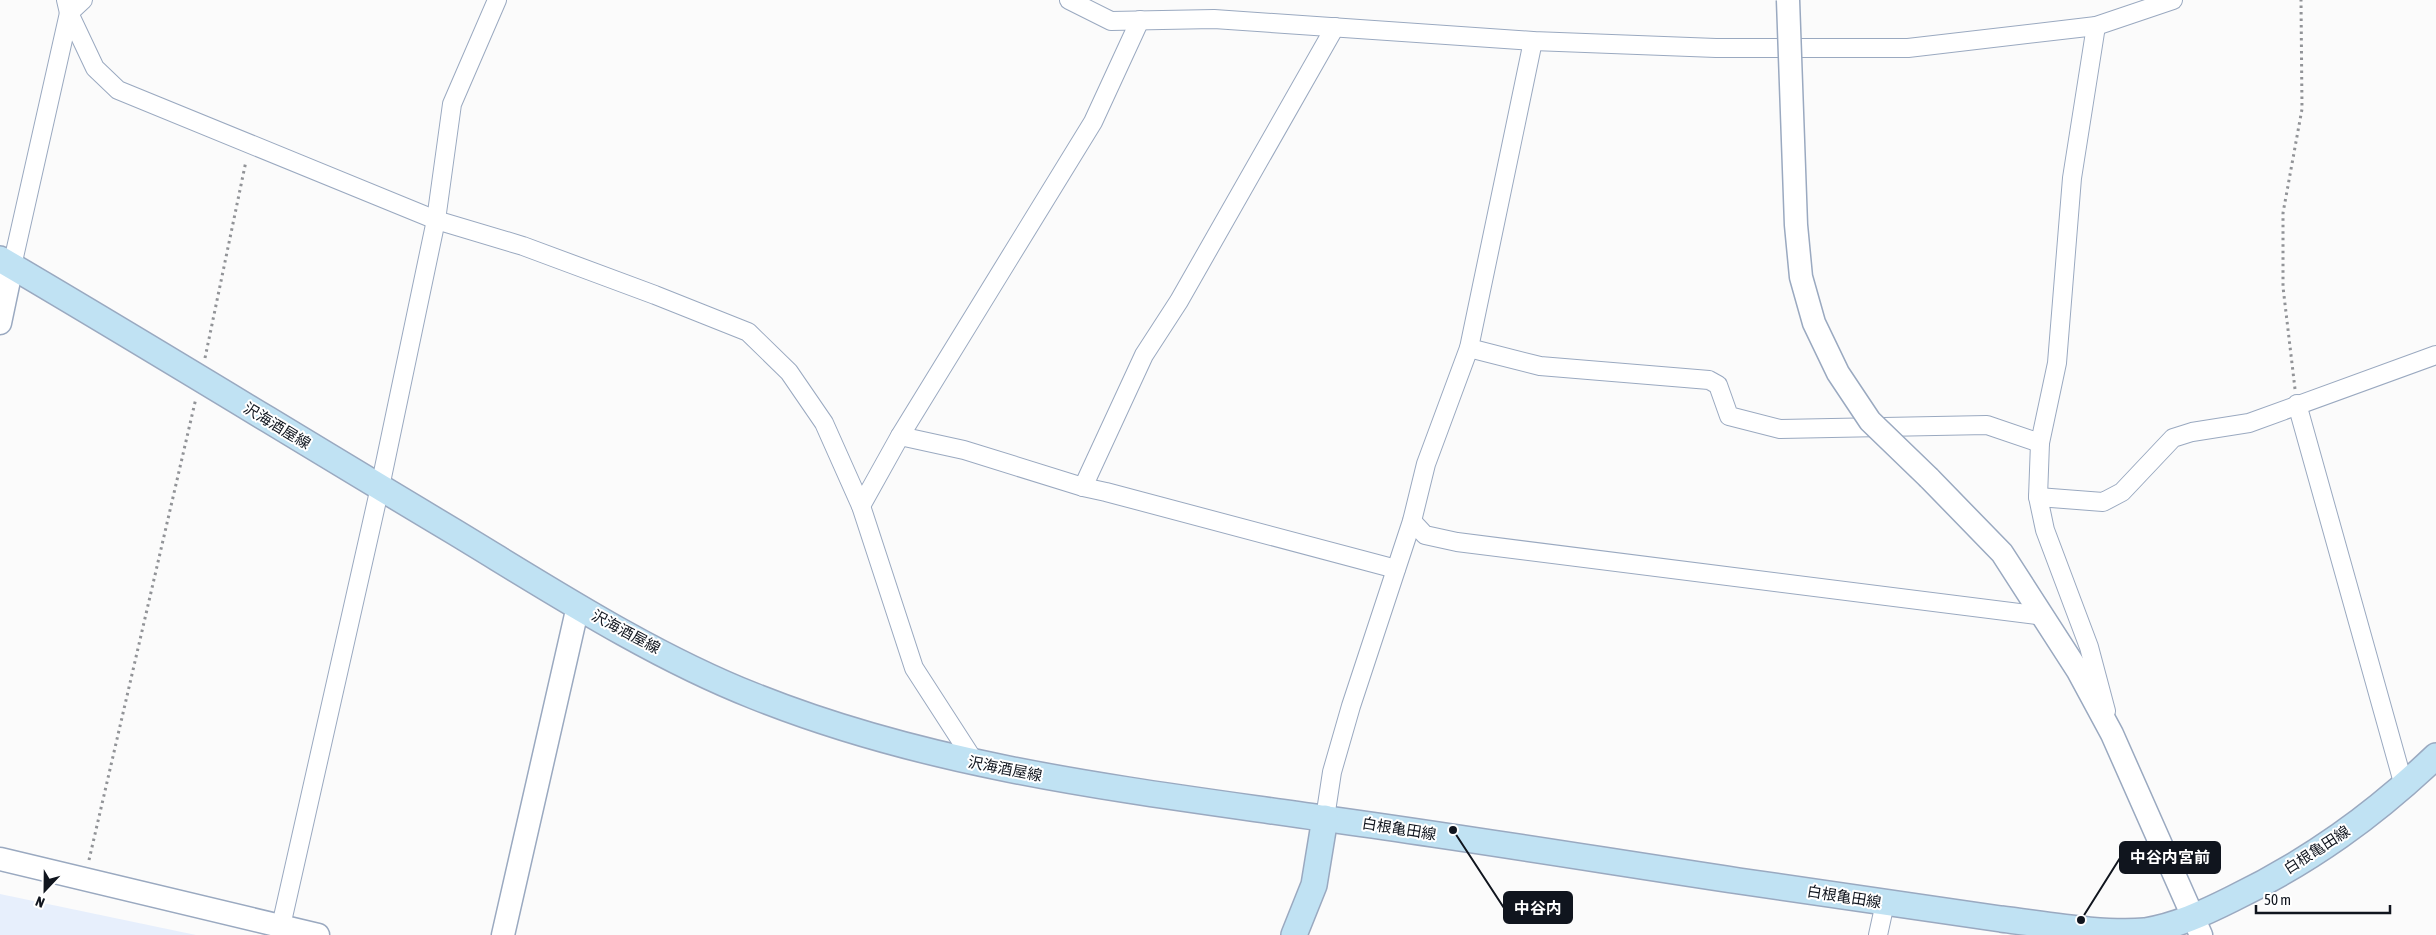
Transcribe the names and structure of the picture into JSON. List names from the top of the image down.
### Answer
{
  "streets": {
    "main road": ["沢海酒屋線", "白根亀田線"]
  },
  "crossings": [
    ["沢海酒屋線", "白根亀田線"]
  ],
  "places": ["中谷内", "中谷内宮前"],
  "scale_bar": "50 m",
  "north": "bottom"
}
